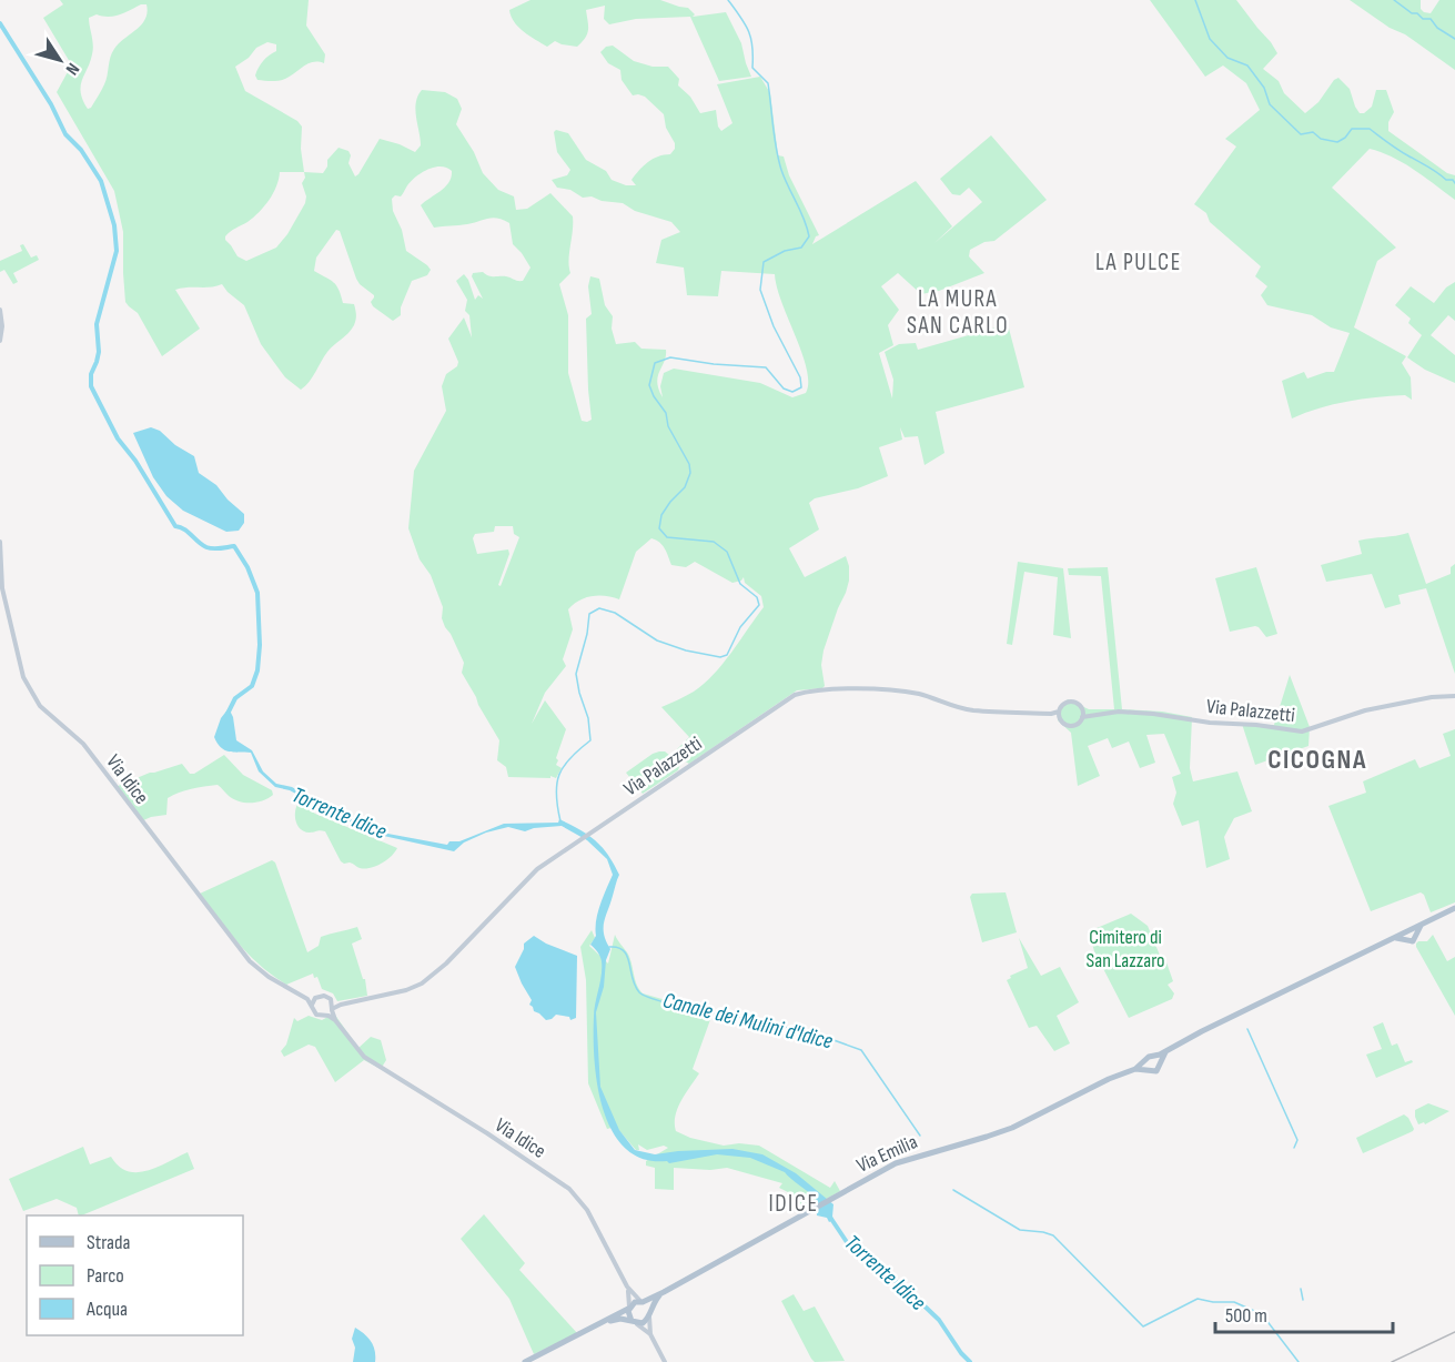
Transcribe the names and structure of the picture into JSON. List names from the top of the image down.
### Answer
{
  "streets": {
    "main road": ["Via Palazzetti", "Via Idice", "Via Emilia"]
  },
  "crossings": [
    ["Via Palazzetti", "Via Idice"],
    ["Via Idice", "Via Emilia"]
  ],
  "districts": [
    "LA PULCE",
    "LA MURA SAN CARLO",
    "CICOGNA",
    "IDICE"
  ],
  "water": ["Torrente Idice", "Canale dei Mulini d'Idice"],
  "parks": ["Cimitero di San Lazzaro"],
  "legend": ["Strada", "Parco", "Acqua"],
  "scale_bar": "500 m",
  "north": "bottom right"
}
